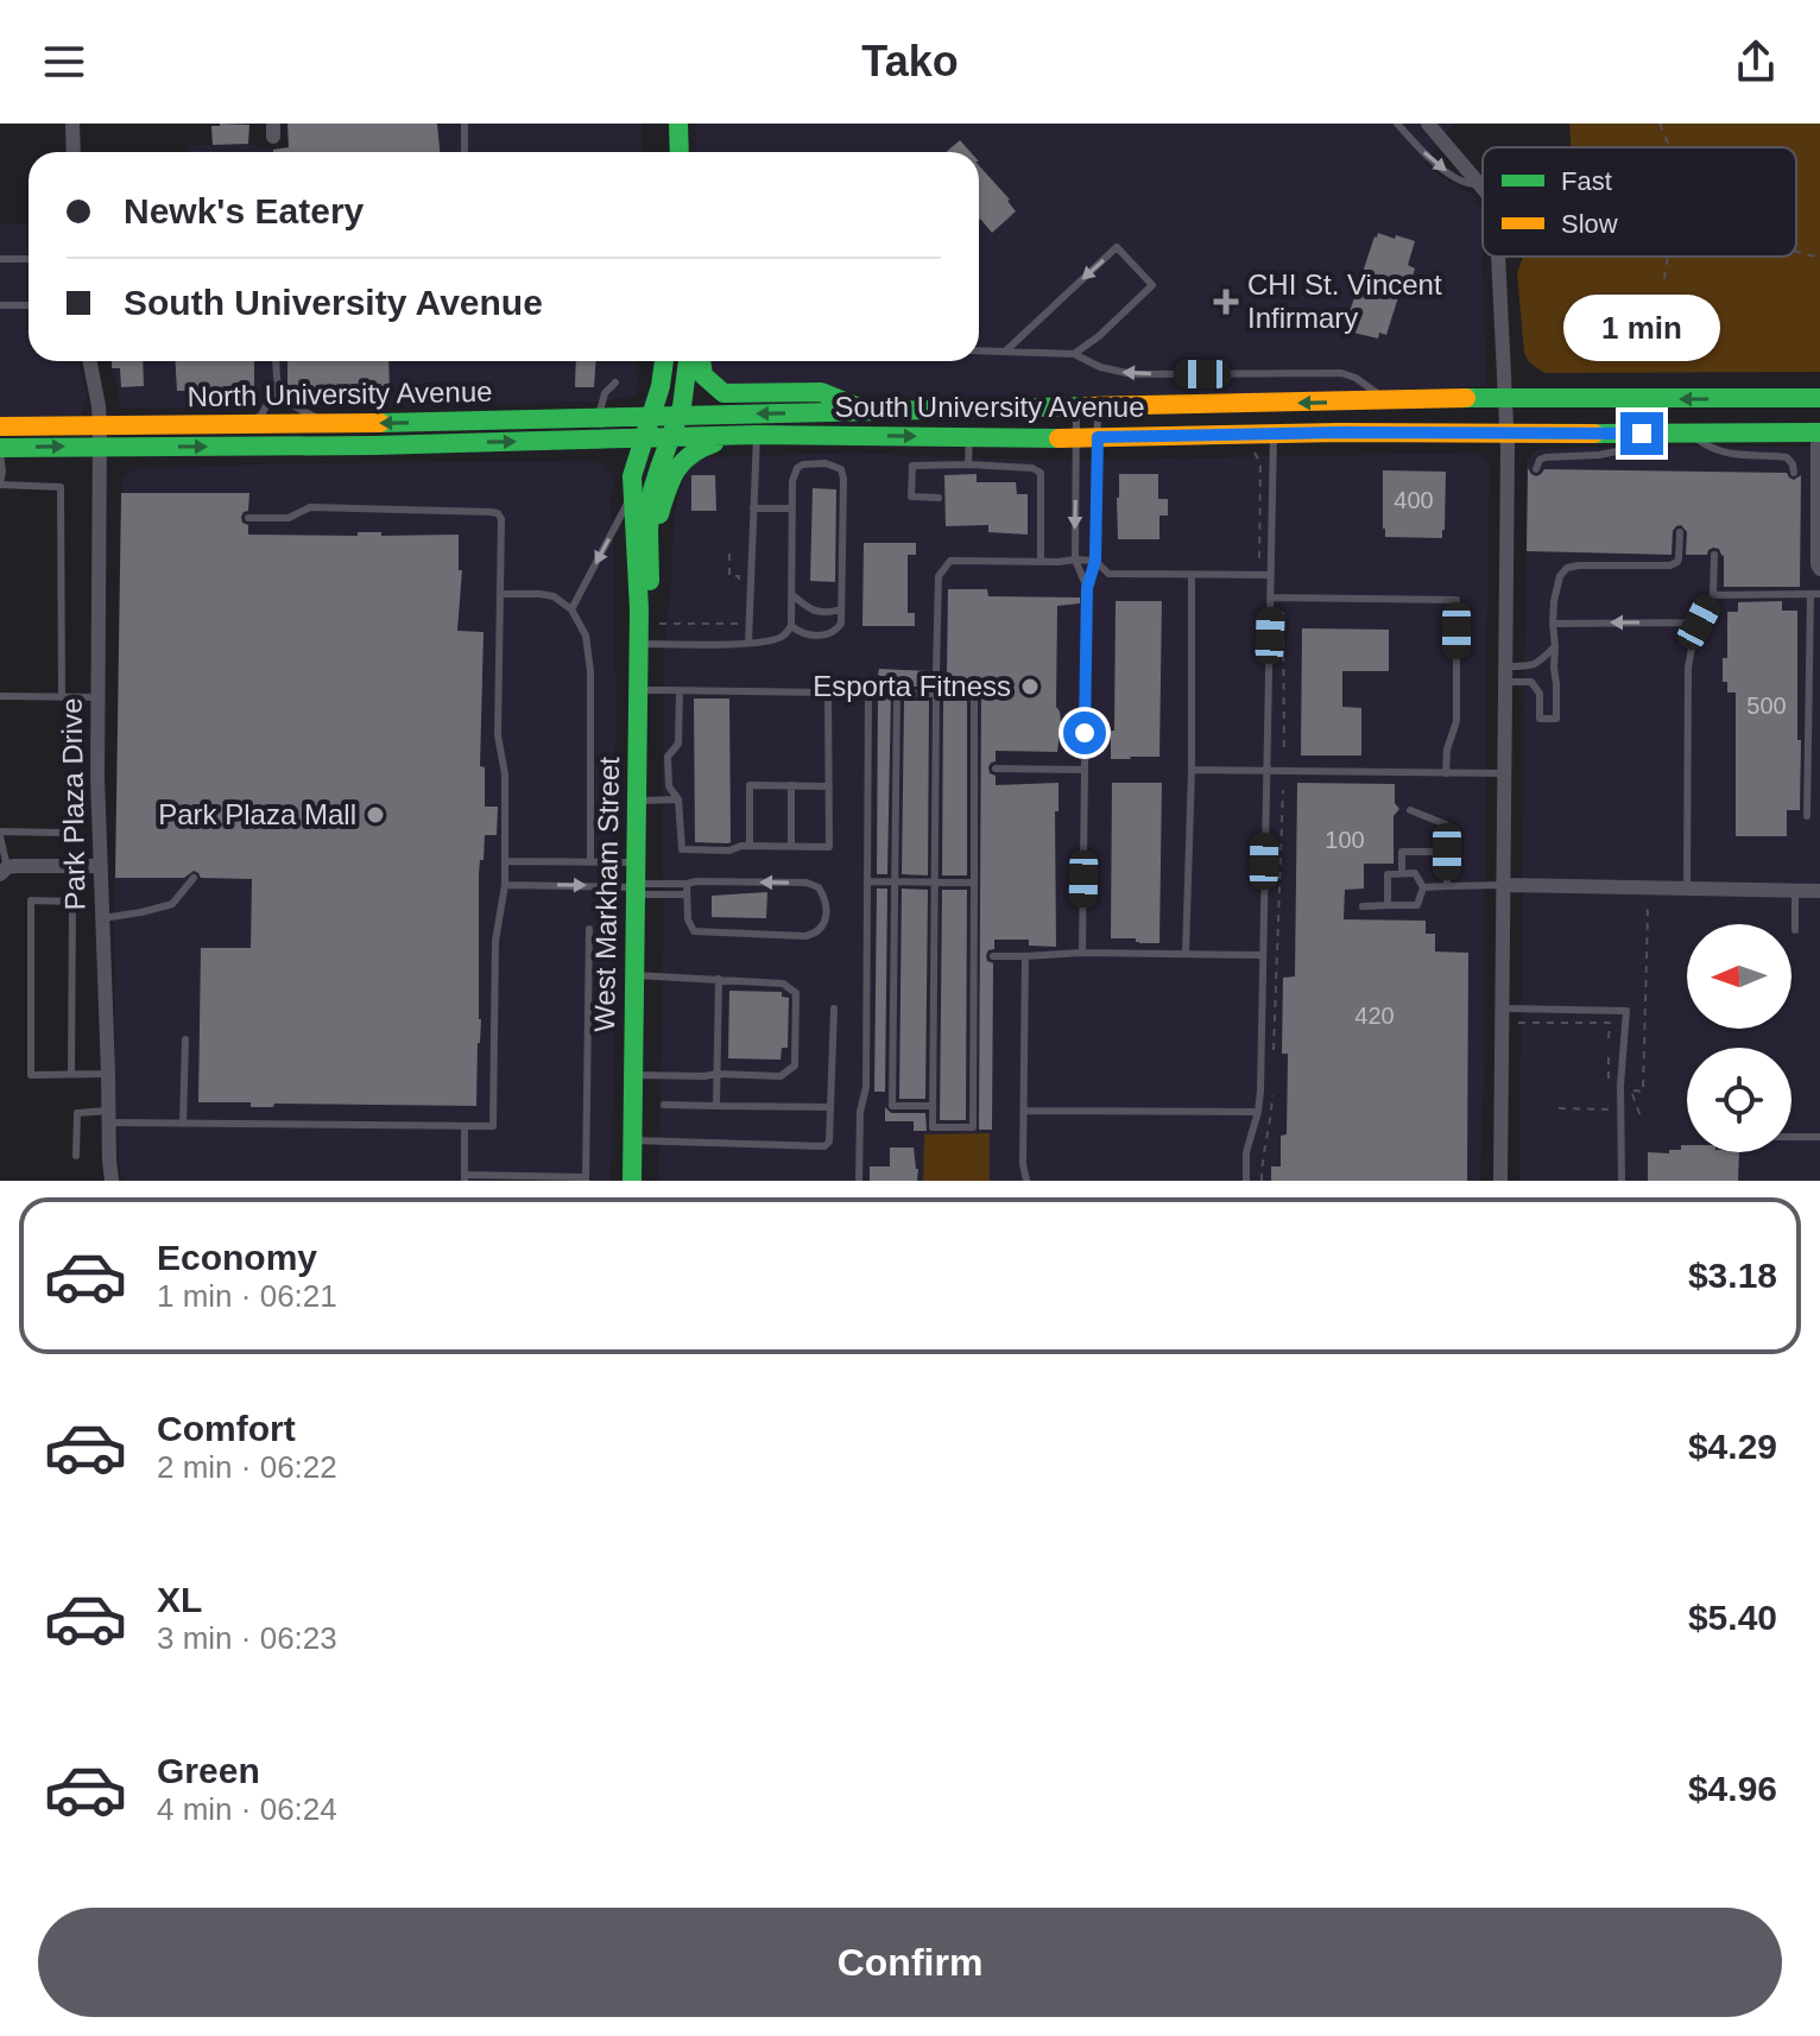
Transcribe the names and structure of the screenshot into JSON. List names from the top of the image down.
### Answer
{
  "streets": {
    "main road": ["North University Avenue", "South University Avenue", "West Markham Street"],
    "street": ["Park Plaza Drive"]
  },
  "crossings": [
    ["North University Avenue", "South University Avenue"],
    ["North University Avenue", "Park Plaza Drive"],
    ["North University Avenue", "West Markham Street"],
    ["South University Avenue", "West Markham Street"]
  ],
  "places": {
    "health": ["CHI St. Vincent Infirmary"],
    "other": ["Esporta Fitness", "Park Plaza Mall"]
  },
  "house_numbers": [
    "400",
    "500",
    "100",
    "420"
  ],
  "legend": ["Fast", "Slow"],
  "north": "left",
  "page": {
    "header": "Tako",
    "banner": ["Newk's Eatery", "South University Avenue"],
    "bubble": "1 min",
    "list": [
      {
        "name": "Economy",
        "note": "1 min · 06:21",
        "value": "$3.18"
      },
      {
        "name": "Comfort",
        "note": "2 min · 06:22",
        "value": "$4.29"
      },
      {
        "name": "XL",
        "note": "3 min · 06:23",
        "value": "$5.40"
      },
      {
        "name": "Green",
        "note": "4 min · 06:24",
        "value": "$4.96"
      }
    ],
    "buttons": "Confirm"
  }
}
